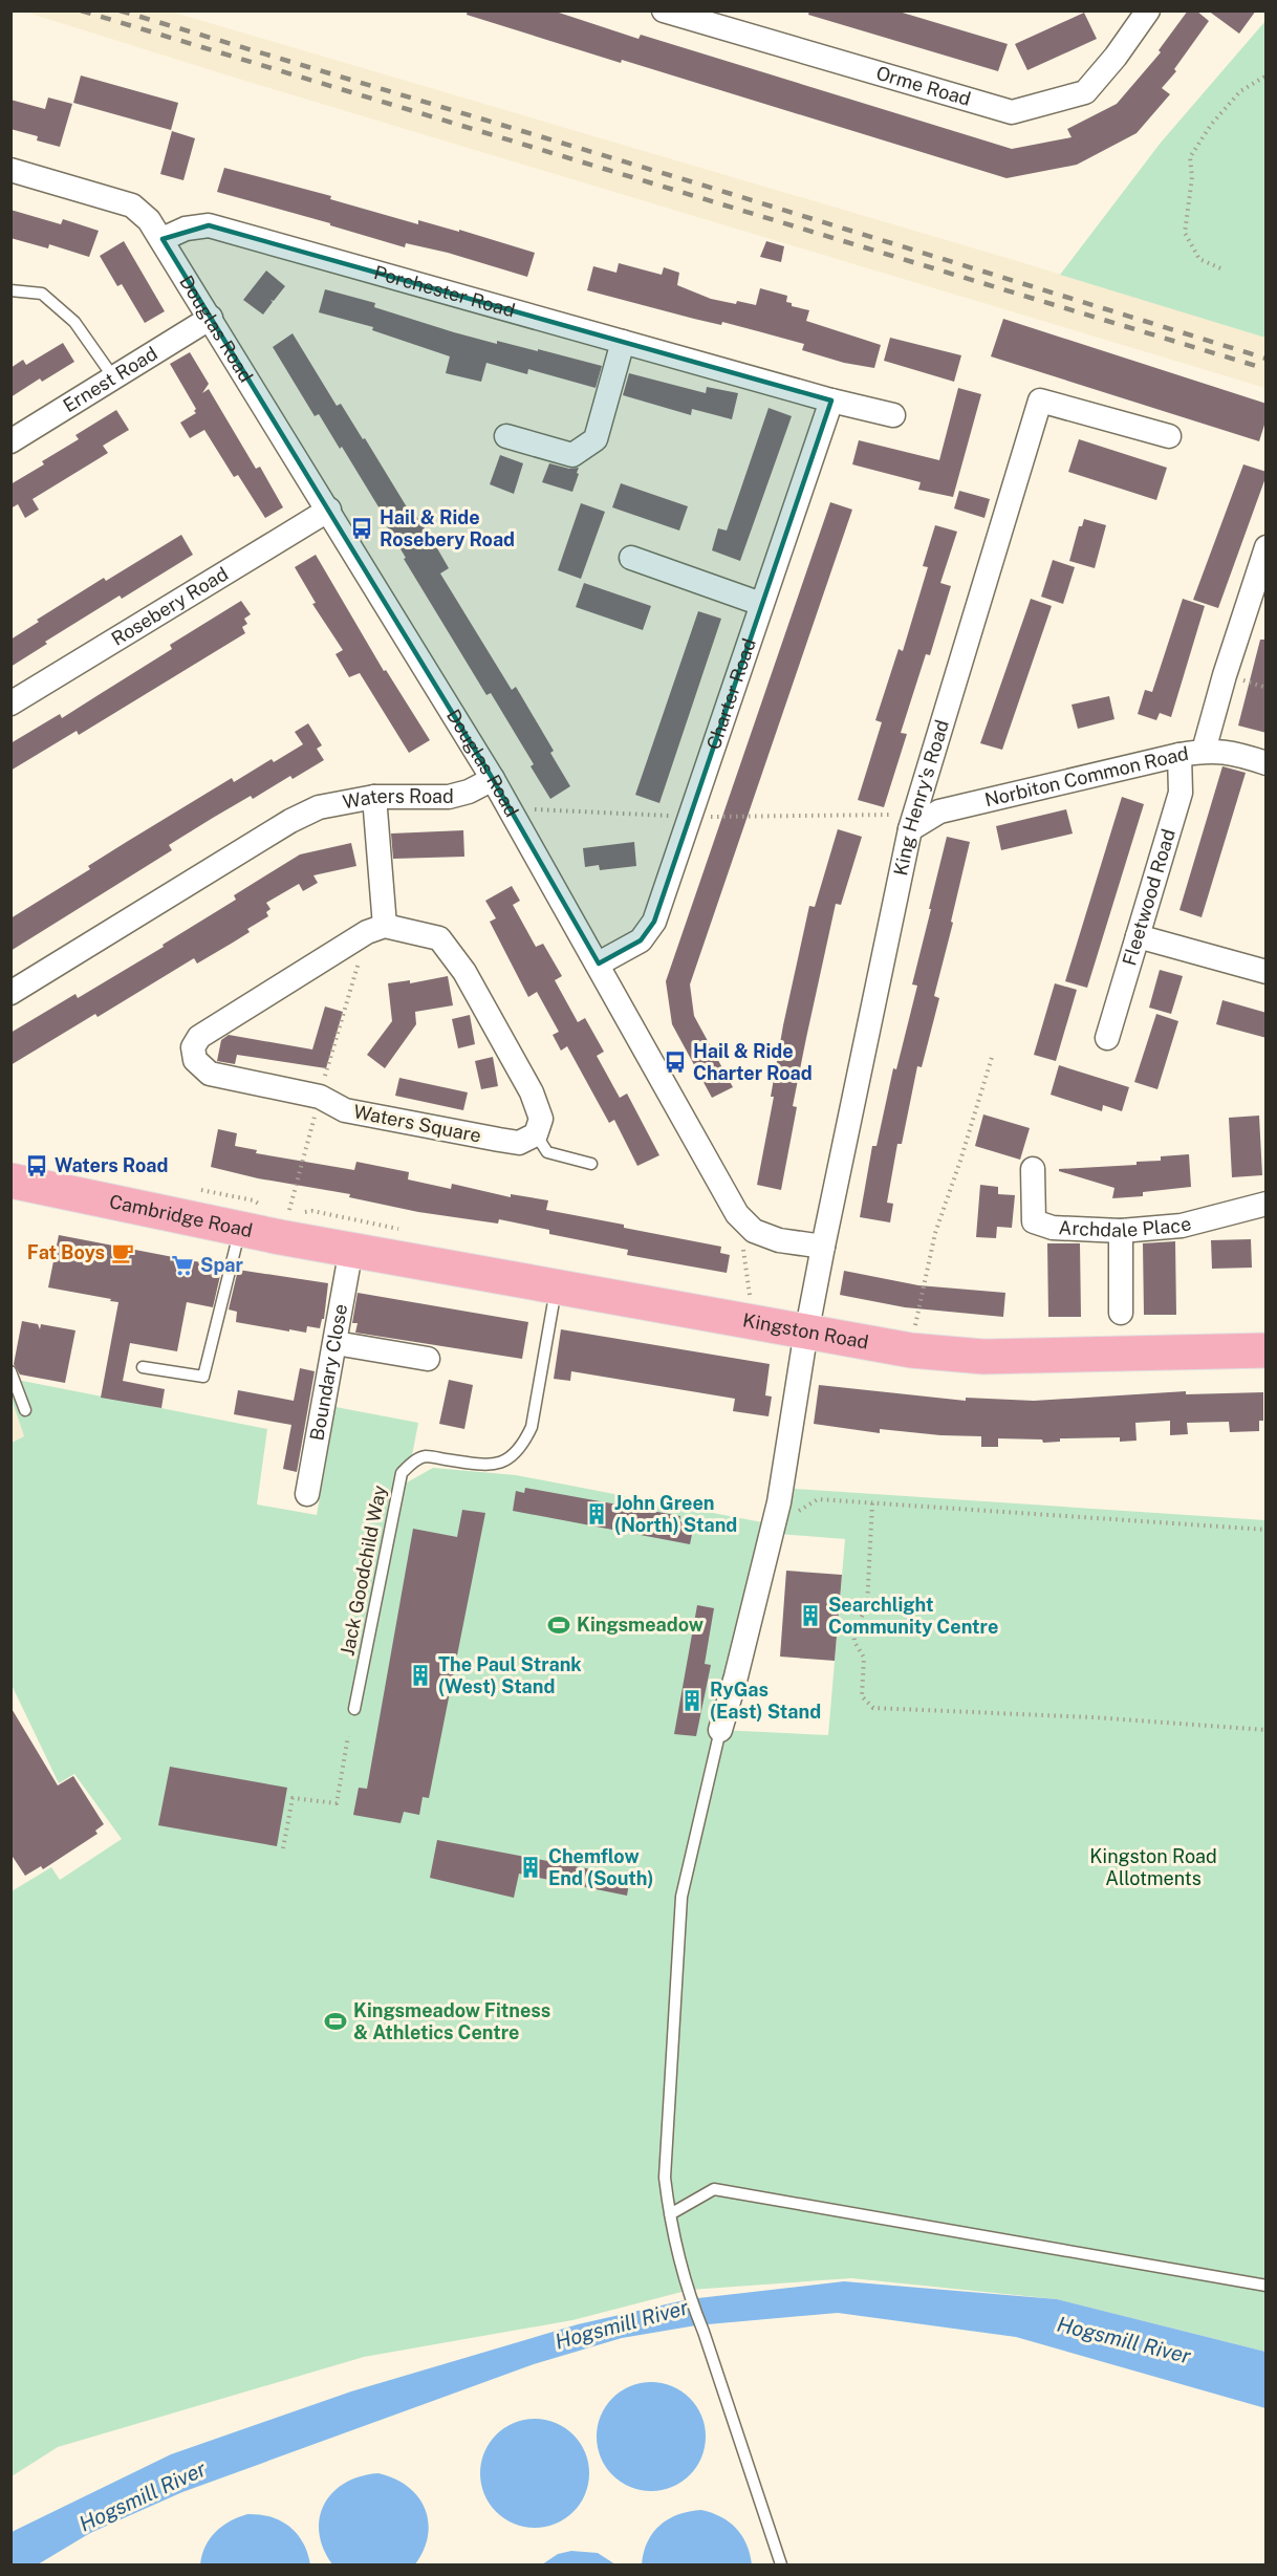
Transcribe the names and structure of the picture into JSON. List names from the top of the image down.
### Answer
{
  "streets": {
    "main road": ["Cambridge Road", "Kingston Road"],
    "street": [
      "Orme Road",
      "Porchester Road",
      "Douglas Road",
      "Ernest Road",
      "Rosebery Road",
      "Charter Road",
      "Norbiton Common Road",
      "King Henry's Road",
      "Waters Road",
      "Fleetwood Road",
      "Waters Square",
      "Archdale Place",
      "Boundary Close"
    ],
    "lane": ["Jack Goodchild Way"]
  },
  "crossings": [
    ["Porchester Road", "Douglas Road"],
    ["Porchester Road", "Charter Road"],
    ["Douglas Road", "Ernest Road"],
    ["Douglas Road", "Rosebery Road"],
    ["Douglas Road", "Charter Road"],
    ["Douglas Road", "King Henry's Road"],
    ["Douglas Road", "Waters Road"],
    ["Norbiton Common Road", "King Henry's Road"],
    ["Norbiton Common Road", "Fleetwood Road"],
    ["King Henry's Road", "Kingston Road"],
    ["Cambridge Road", "Kingston Road"],
    ["Cambridge Road", "Boundary Close"],
    ["Kingston Road", "Boundary Close"],
    ["Kingston Road", "Jack Goodchild Way"]
  ],
  "water": ["Hogsmill River"],
  "parks": ["Kingston Road Allotments"],
  "places": {
    "bus stop": ["Hail & Ride Rosebery Road", "Hail & Ride Charter Road", "Waters Road"],
    "cafe": ["Fat Boys"],
    "supermarket": ["Spar"],
    "building": [
      "John Green (North) Stand",
      "Searchlight Community Centre",
      "The Paul Strank (West) Stand",
      "RyGas (East) Stand",
      "Chemflow End (South)"
    ],
    "sports": ["Kingsmeadow", "Kingsmeadow Fitness & Athletics Centre"]
  }
}
